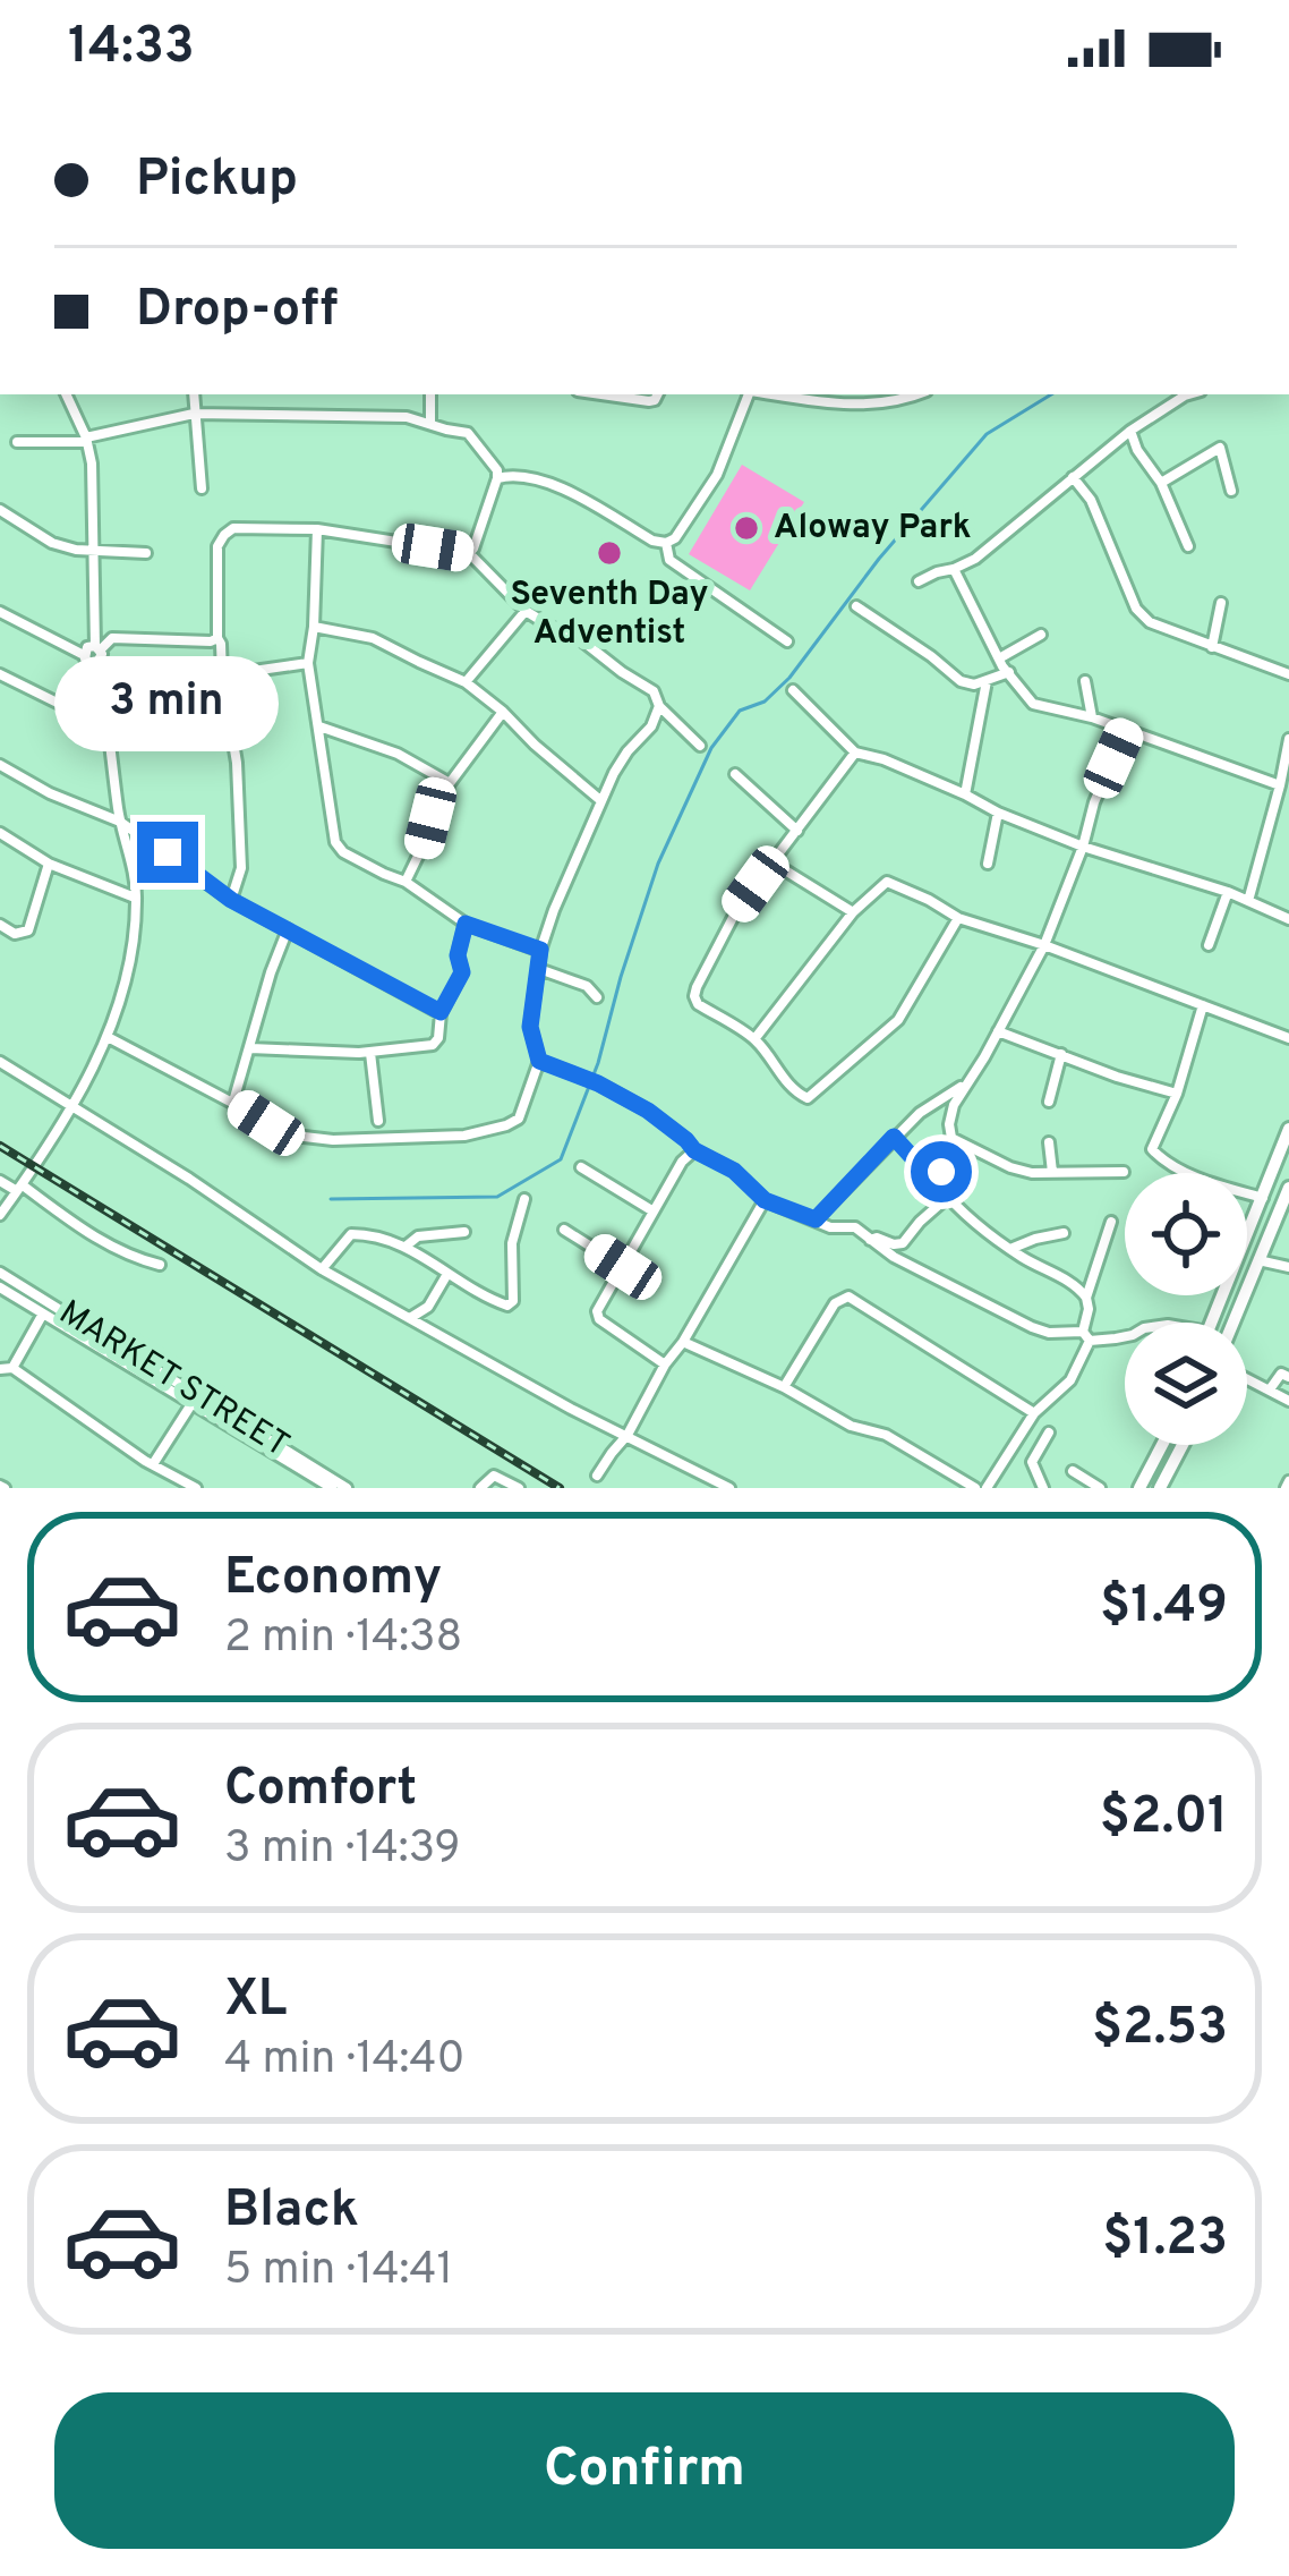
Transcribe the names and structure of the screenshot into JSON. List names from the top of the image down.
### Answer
{
  "streets": {
    "street": ["MARKET STREET"]
  },
  "places": ["Aloway Park", "Seventh Day Adventist"],
  "page": {
    "status": "14:33",
    "banner": ["Pickup", "Drop-off"],
    "bubble": "3 min",
    "list": [
      {
        "name": "Economy",
        "note": "2 min · 14:38",
        "value": "$1.49"
      },
      {
        "name": "Comfort",
        "note": "3 min · 14:39",
        "value": "$2.01"
      },
      {
        "name": "XL",
        "note": "4 min · 14:40",
        "value": "$2.53"
      },
      {
        "name": "Black",
        "note": "5 min · 14:41",
        "value": "$1.23"
      }
    ],
    "buttons": "Confirm"
  }
}
